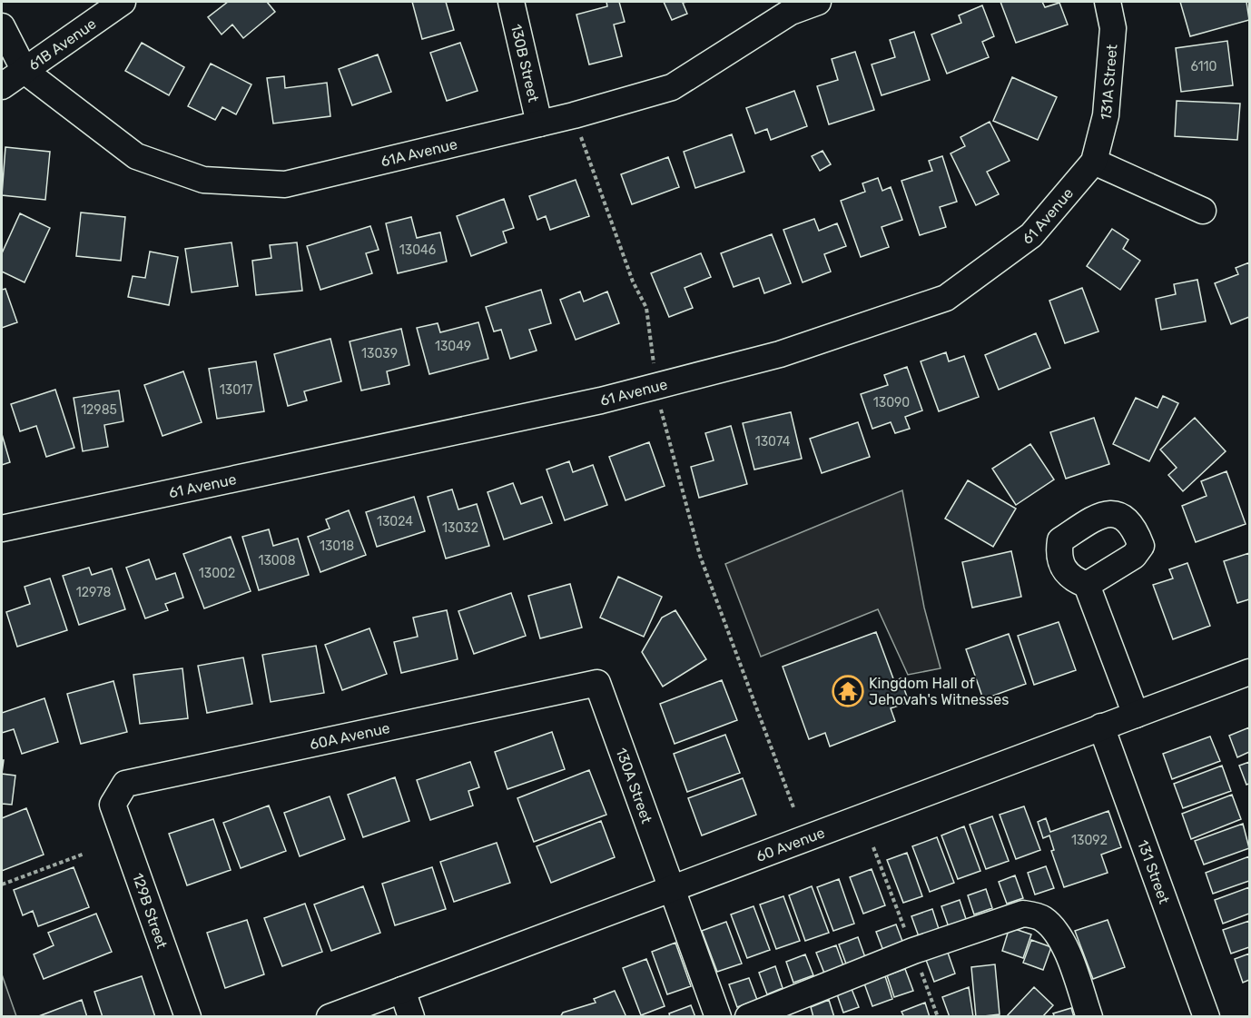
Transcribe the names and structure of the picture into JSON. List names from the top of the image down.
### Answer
{
  "streets": {
    "street": [
      "61B Avenue",
      "130B Street",
      "131A Street",
      "61A Avenue",
      "61 Avenue",
      "60A Avenue",
      "130A Street",
      "60 Avenue",
      "131 Street",
      "129B Street"
    ]
  },
  "crossings": [
    ["61B Avenue", "61A Avenue"],
    ["130B Street", "61A Avenue"],
    ["131A Street", "61 Avenue"],
    ["60A Avenue", "130A Street"],
    ["60A Avenue", "129B Street"],
    ["130A Street", "60 Avenue"],
    ["60 Avenue", "131 Street"]
  ],
  "places": {
    "temple": ["Kingdom Hall of Jehovah's Witnesses"]
  },
  "house_numbers": [
    "6110",
    "13046",
    "13049",
    "13039",
    "13017",
    "13090",
    "12985",
    "13074",
    "13024",
    "13032",
    "13018",
    "13008",
    "13002",
    "12978",
    "13092"
  ]
}
